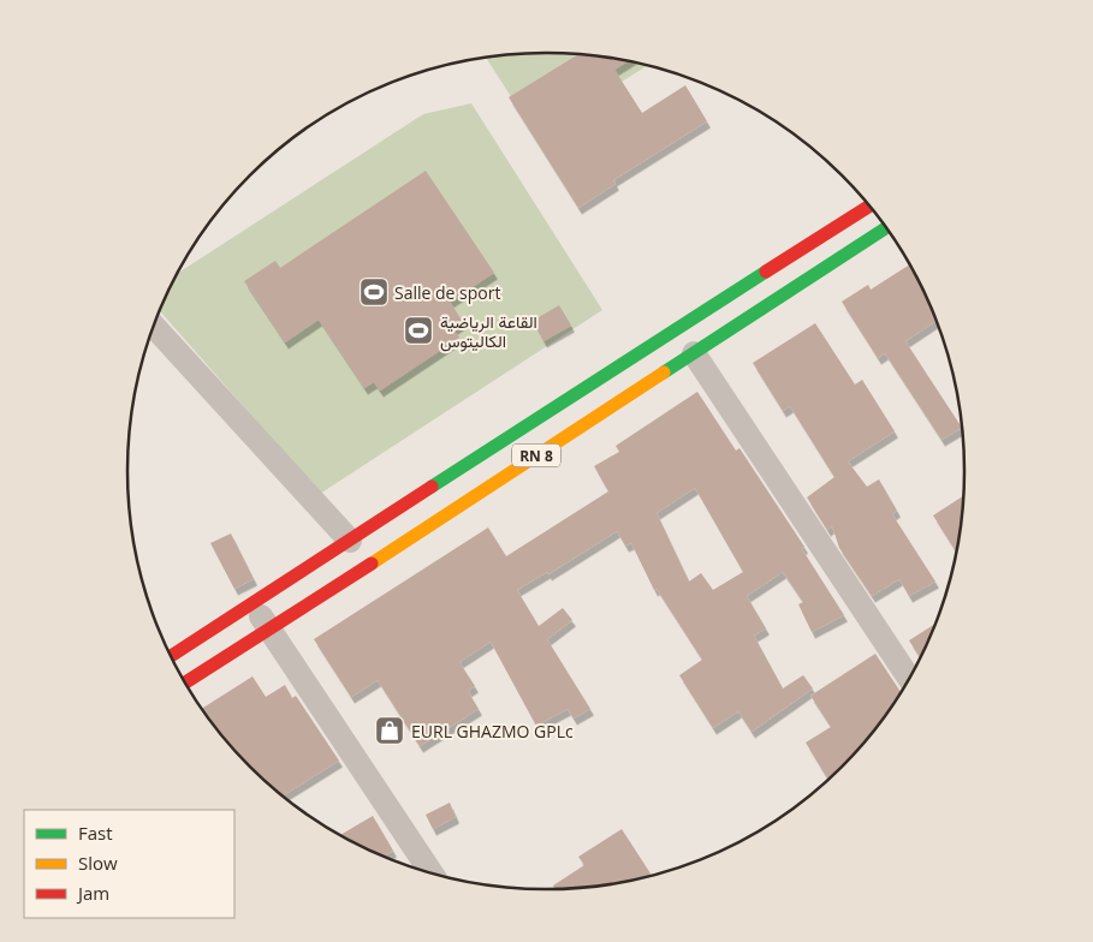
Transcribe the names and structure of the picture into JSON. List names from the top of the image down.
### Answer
{
  "streets": {
    "main road": ["RN 8"]
  },
  "places": {
    "sports": ["Salle de sport", "القاعة الرياضية الكاليتوس"],
    "shop": ["EURL GHAZMO GPLc"]
  },
  "legend": ["Fast", "Slow", "Jam"]
}
